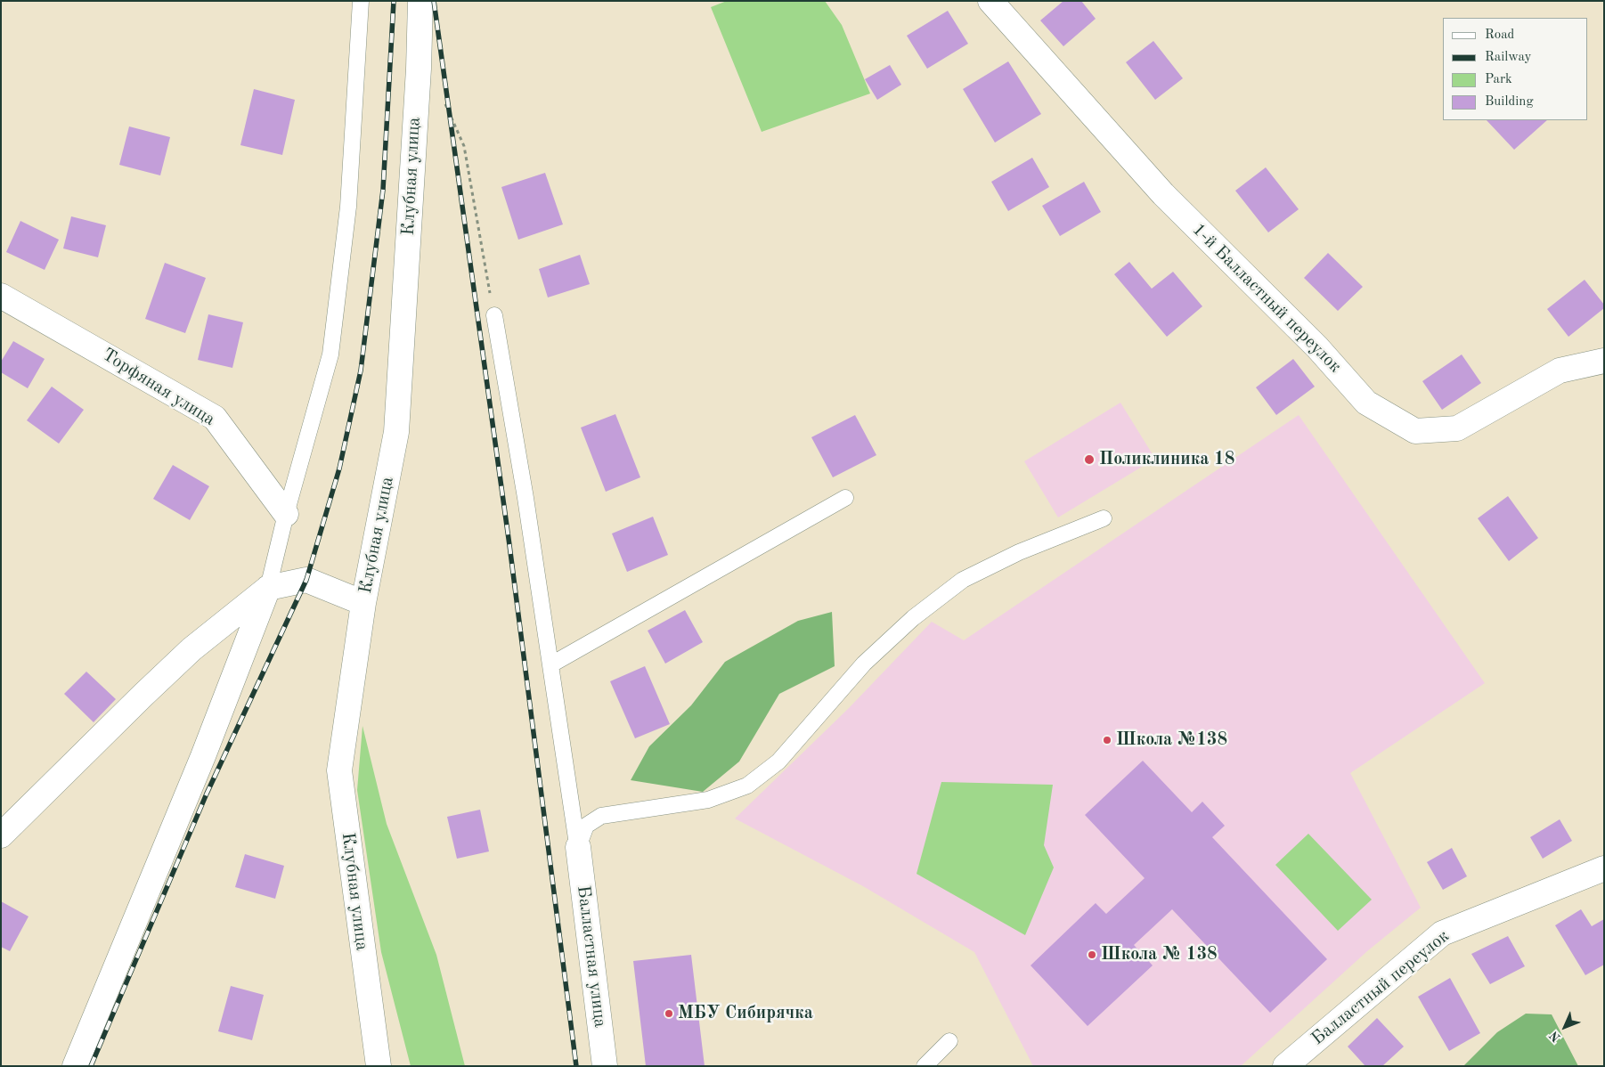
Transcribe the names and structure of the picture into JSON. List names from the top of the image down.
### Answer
{
  "streets": {
    "street": [
      "Клубная улица",
      "1-й Балластный переулок",
      "Торфяная улица",
      "Балластная улица",
      "Балластный переулок"
    ]
  },
  "places": [
    "Поликлиника 18",
    "Школа №138",
    "Школа № 138",
    "МБУ Сибирячка"
  ],
  "legend": [
    "Road",
    "Railway",
    "Park",
    "Building"
  ],
  "north": "bottom left"
}
